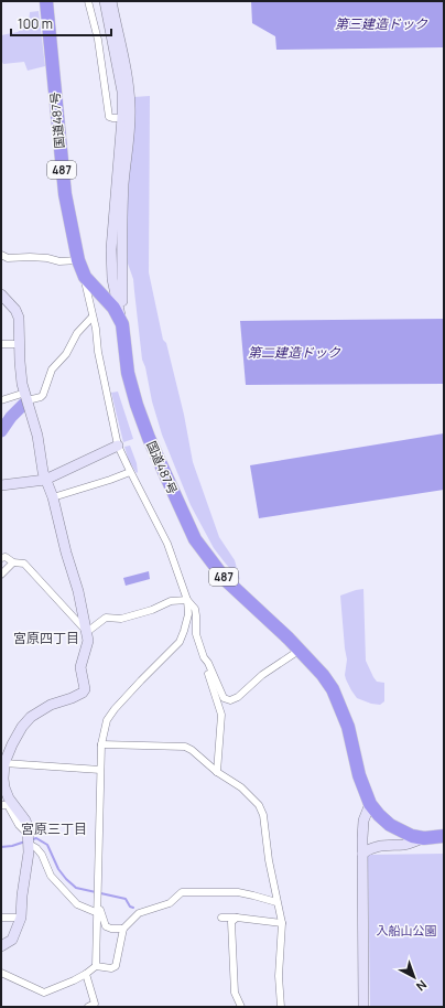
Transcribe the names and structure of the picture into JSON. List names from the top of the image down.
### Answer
{
  "streets": {
    "highway": ["国道487号", "487"]
  },
  "districts": ["宮原四丁目", "宮原三丁目"],
  "water": ["第三建造ドック", "第二建造ドック"],
  "parks": ["入船山公園"],
  "scale_bar": "100 m",
  "north": "bottom right"
}
